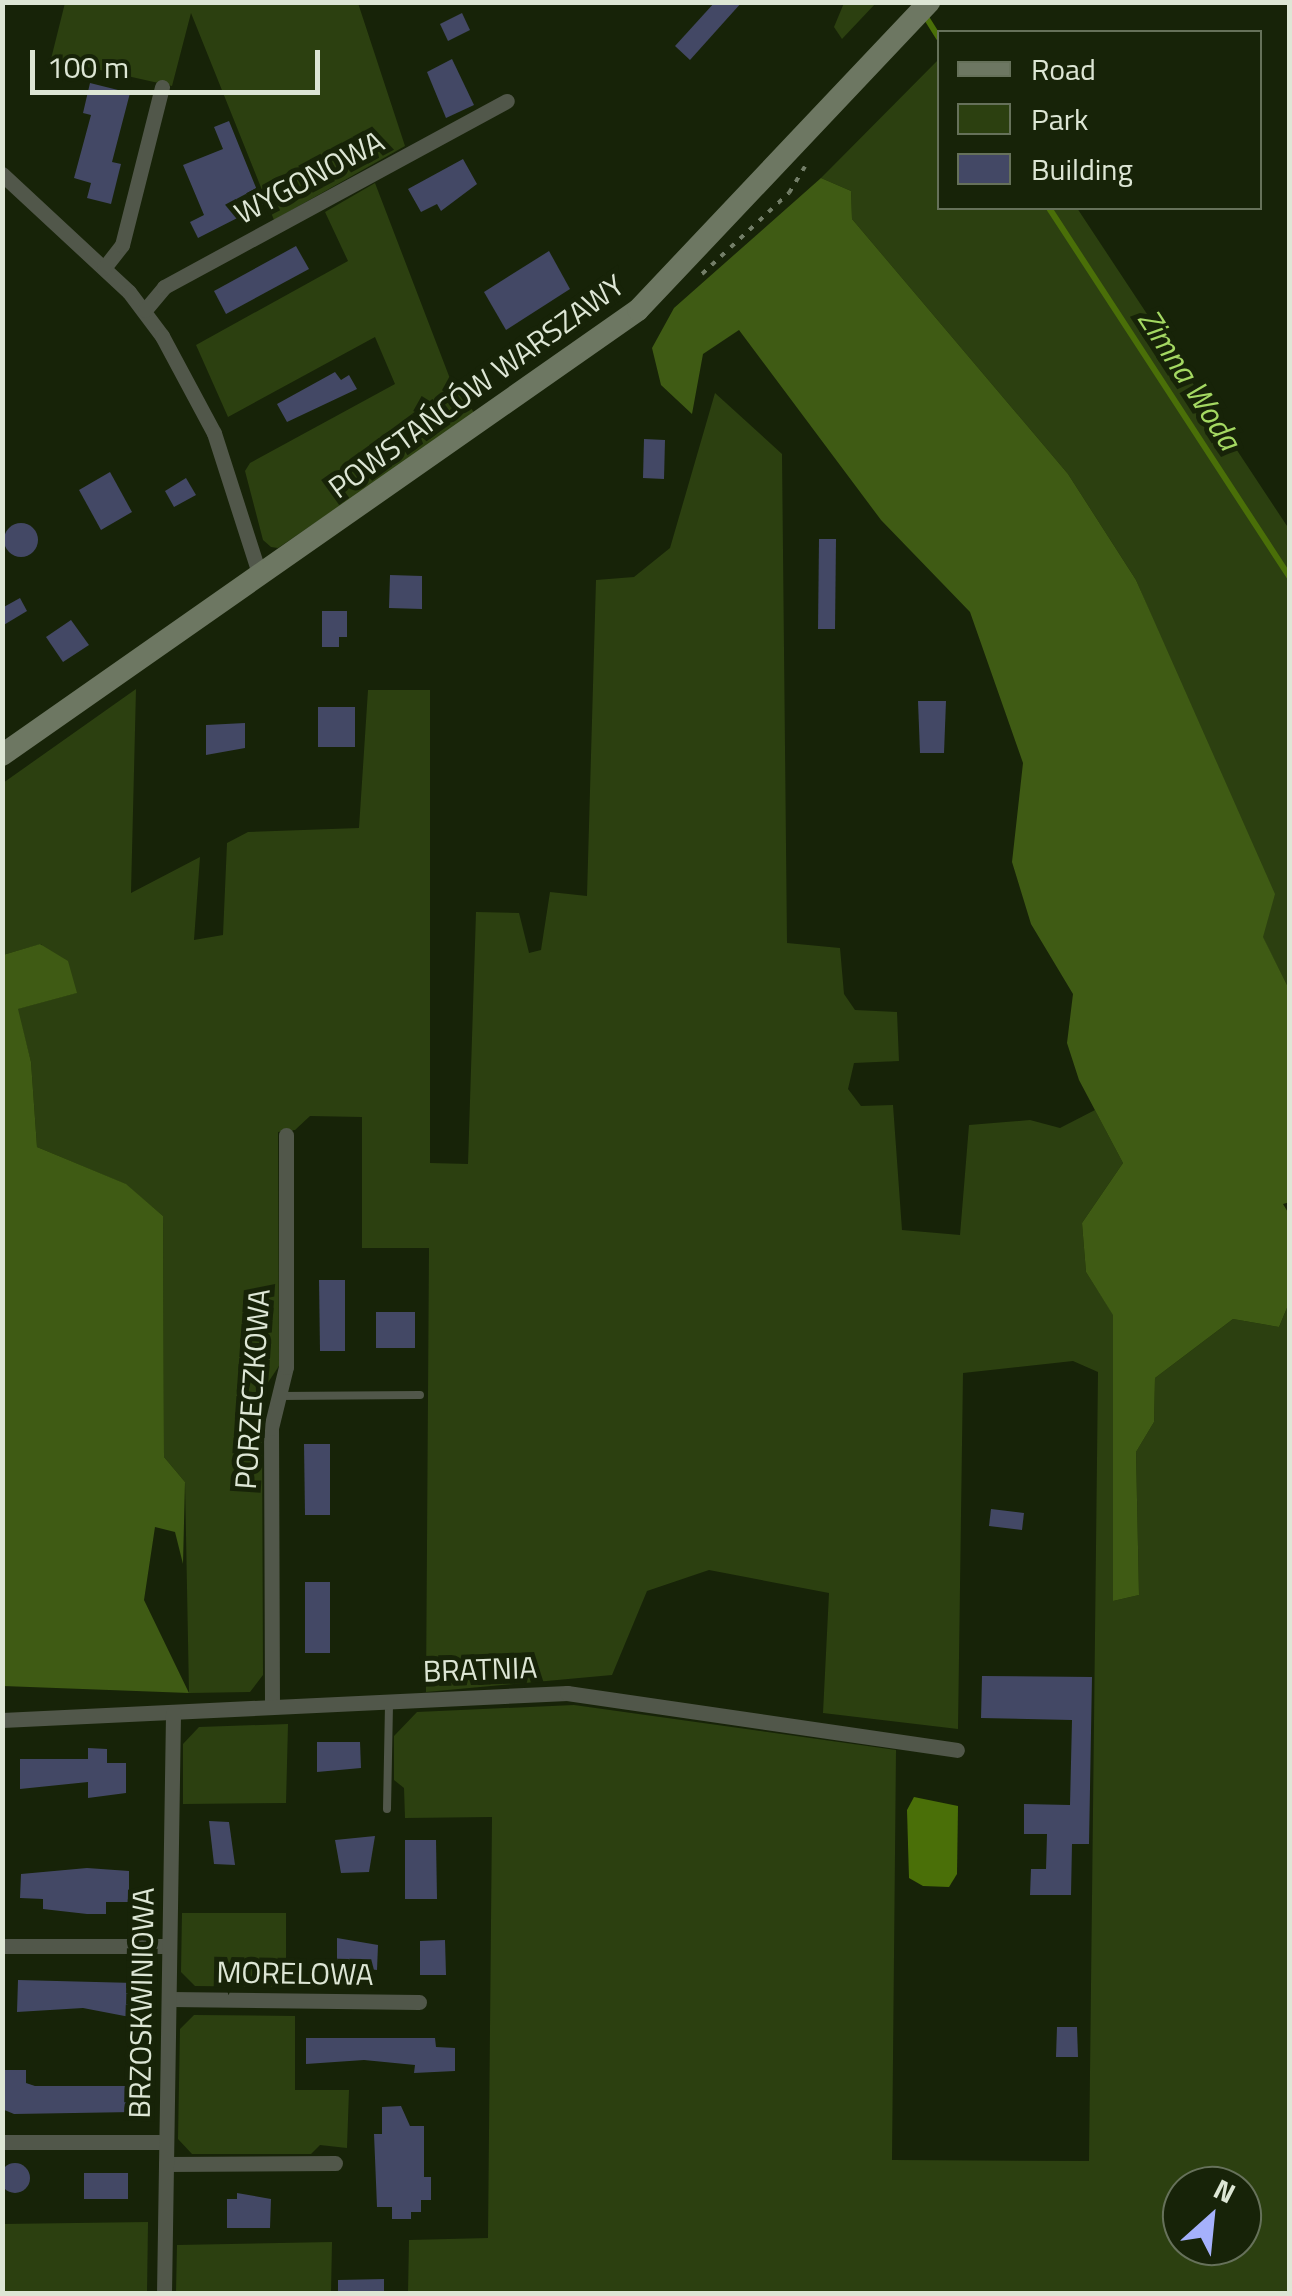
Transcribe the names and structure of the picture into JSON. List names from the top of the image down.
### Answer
{
  "streets": {
    "street": [
      "WYGONOWA",
      "POWSTAŃCÓW WARSZAWY",
      "PORZECZKOWA",
      "BRATNIA",
      "MORELOWA",
      "BRZOSKWINIOWA"
    ]
  },
  "crossings": [
    ["PORZECZKOWA", "BRATNIA"],
    ["BRATNIA", "BRZOSKWINIOWA"],
    ["MORELOWA", "BRZOSKWINIOWA"]
  ],
  "water": ["Zimna Woda"],
  "legend": ["Road", "Park", "Building"],
  "scale_bar": "100 m",
  "north": "top right"
}
